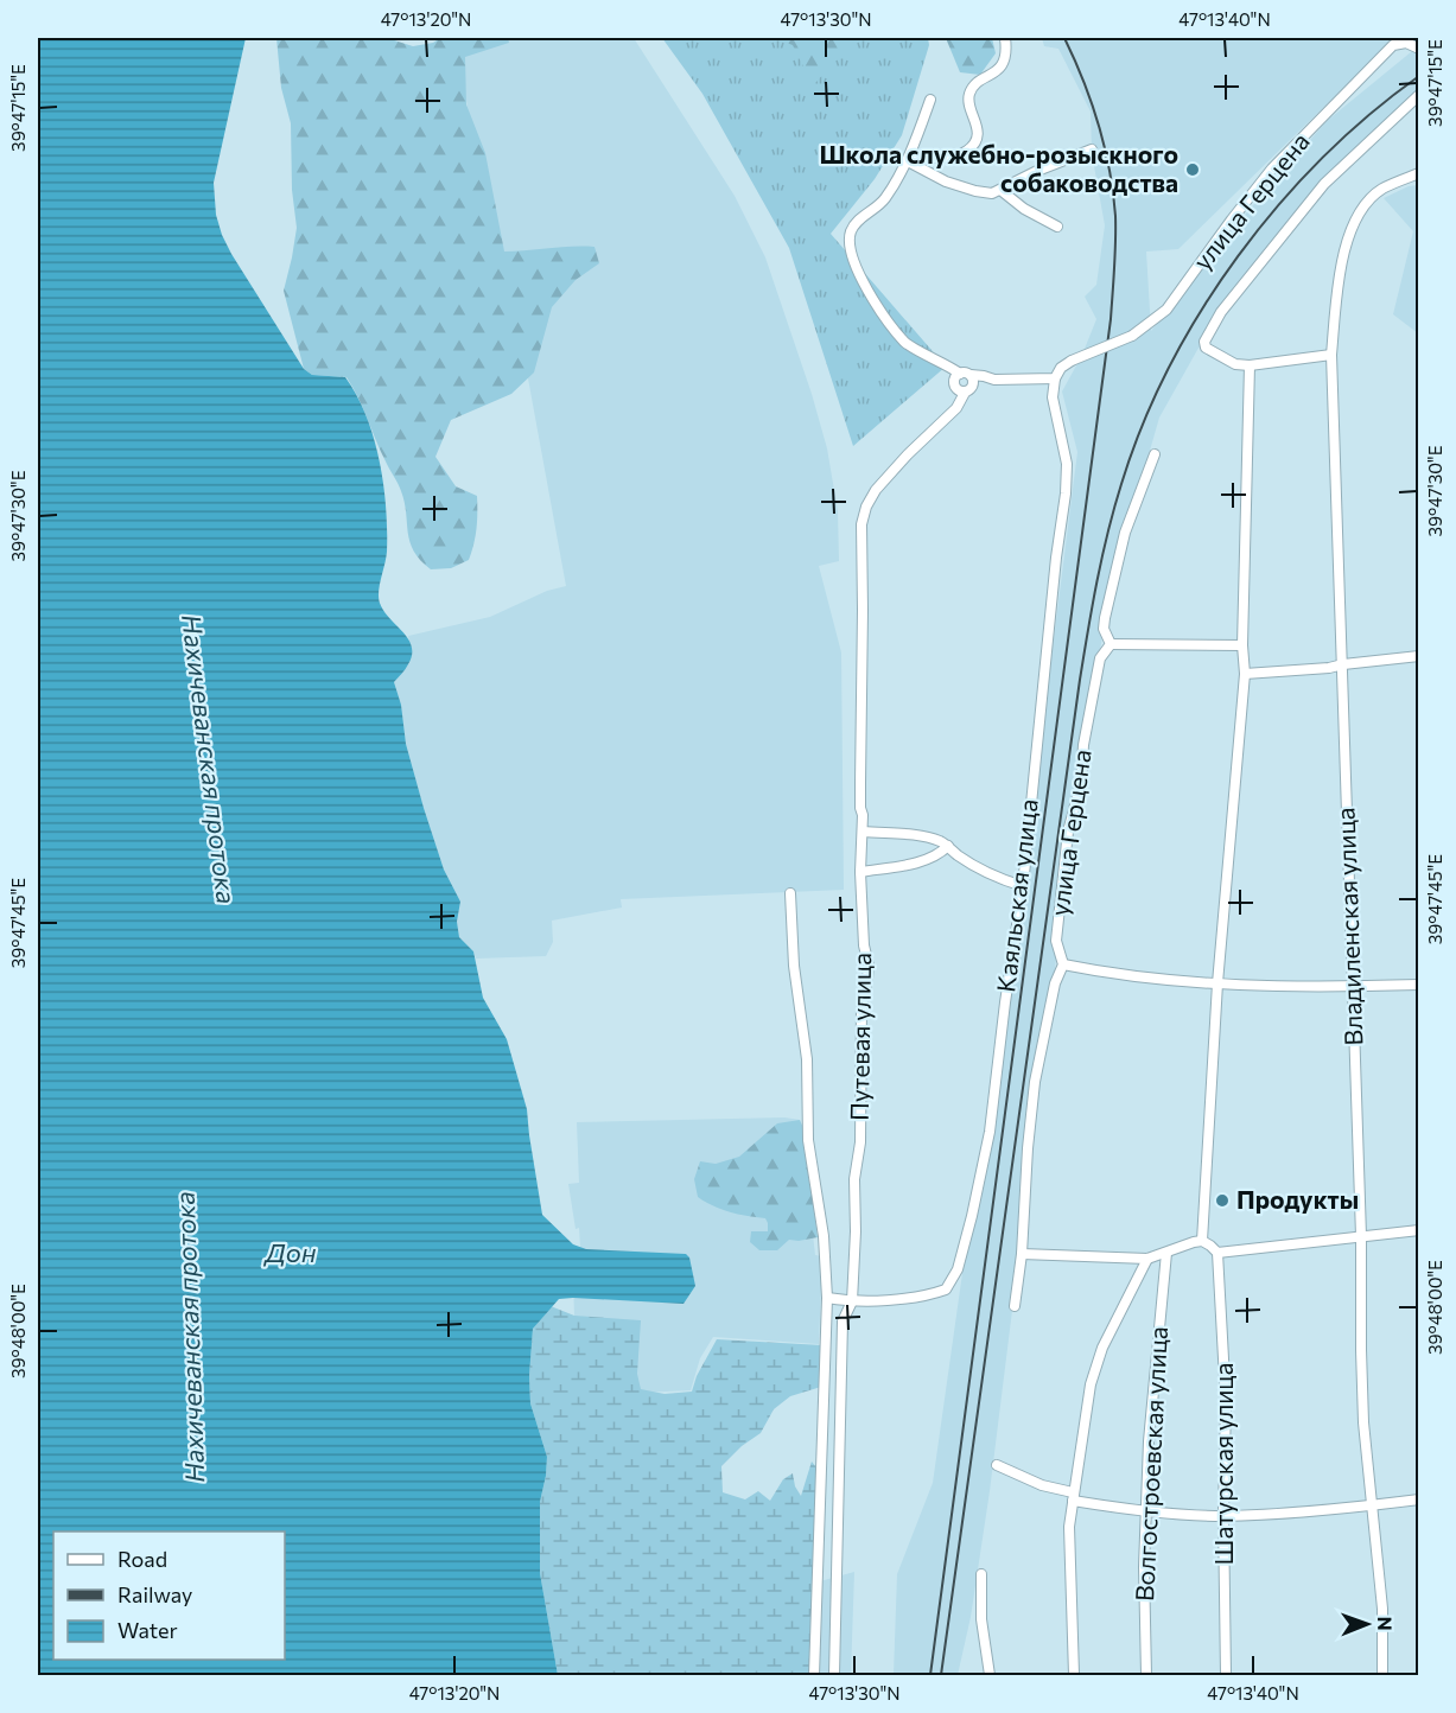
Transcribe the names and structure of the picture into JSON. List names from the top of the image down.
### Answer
{
  "streets": {
    "street": [
      "улица Герцена",
      "Каяльская улица",
      "Владиленская улица",
      "Путевая улица",
      "Волгостроевская улица",
      "Шатурская улица"
    ]
  },
  "crossings": [
    ["улица Герцена", "Каяльская улица"],
    ["Каяльская улица", "Путевая улица"]
  ],
  "water": ["Нахичеванская протока", "Дон"],
  "places": ["Школа служебно-розыскного собаководства", "Продукты"],
  "legend": ["Road", "Railway", "Water"],
  "north": "right",
  "coordinates": [
    "47°13'20\"N",
    "47°13'30\"N",
    "47°13'40\"N",
    "39°47'15\"E",
    "39°47'30\"E",
    "39°47'45\"E",
    "39°48'00\"E"
  ]
}
